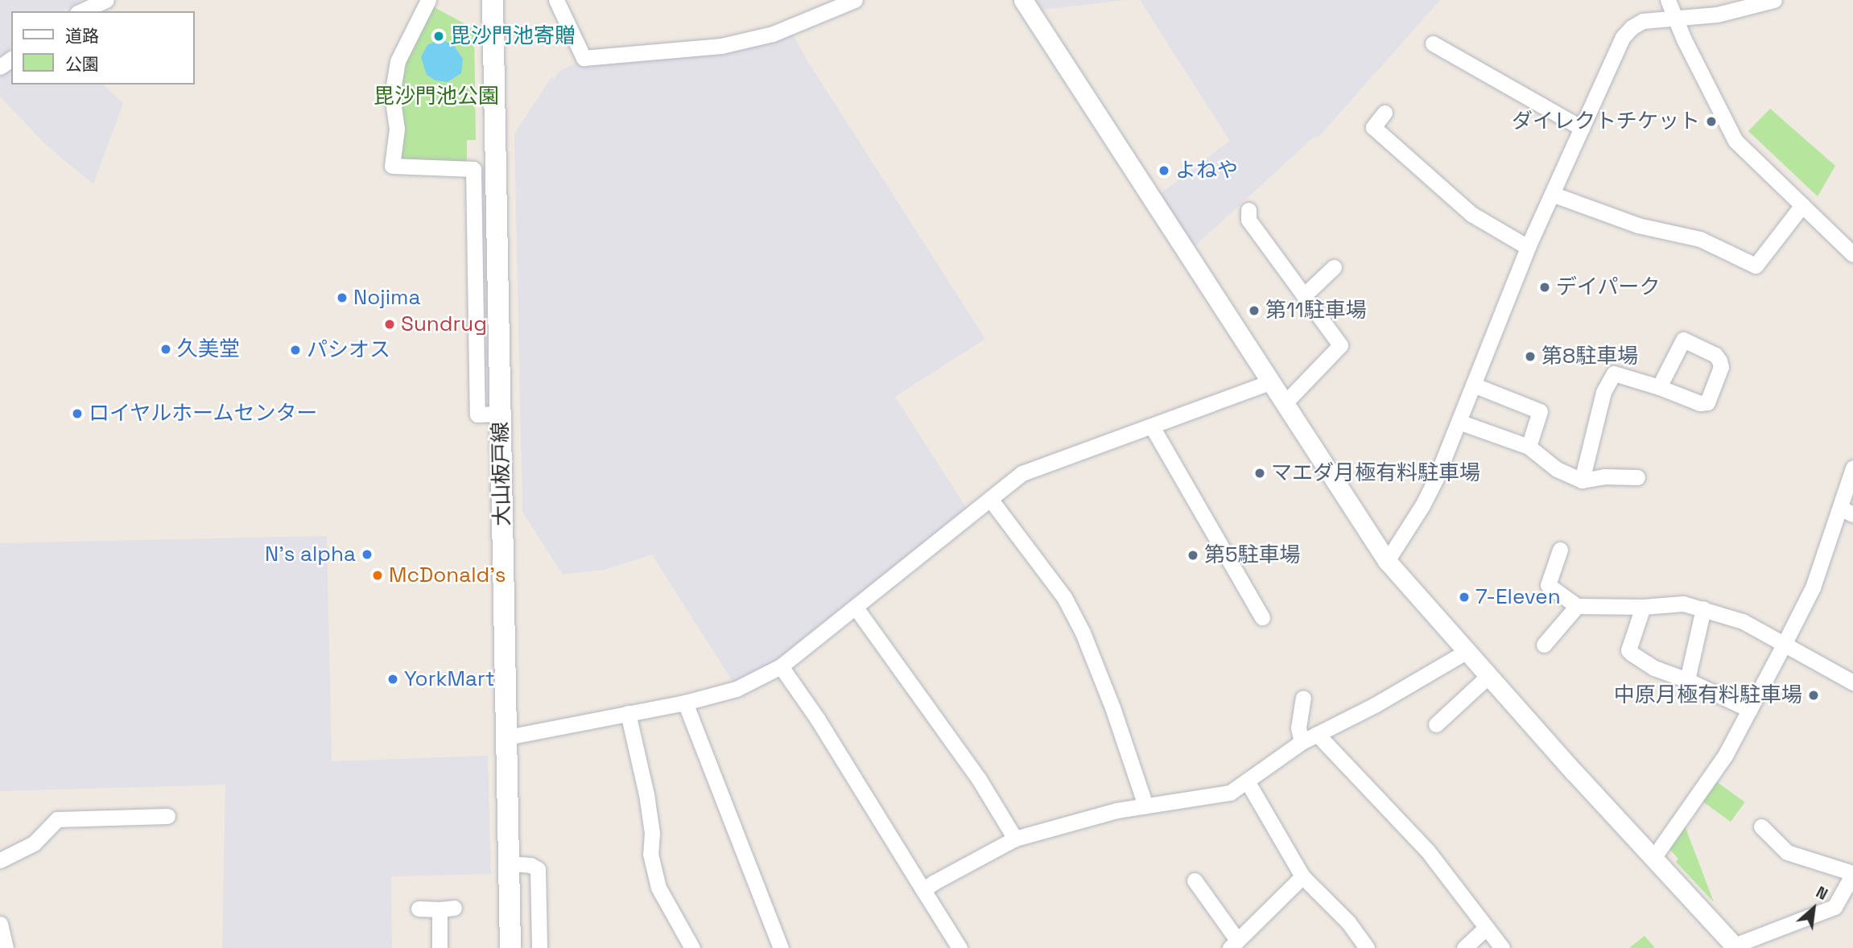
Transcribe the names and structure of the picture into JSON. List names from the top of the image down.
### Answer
{
  "streets": {
    "main road": ["大山板戸線"]
  },
  "parks": ["毘沙門池公園"],
  "places": [
    "毘沙門池寄贈",
    "ダイレクトチケット",
    "よねや",
    "デイパーク",
    "Nojima",
    "第11駐車場",
    "Sundrug",
    "久美堂",
    "パシオス",
    "第8駐車場",
    "ロイヤルホームセンター",
    "マエダ月極有料駐車場",
    "N's alpha",
    "第5駐車場",
    "McDonald's",
    "7-Eleven",
    "YorkMart",
    "中原月極有料駐車場"
  ],
  "legend": ["道路", "公園"],
  "north": "top right"
}
